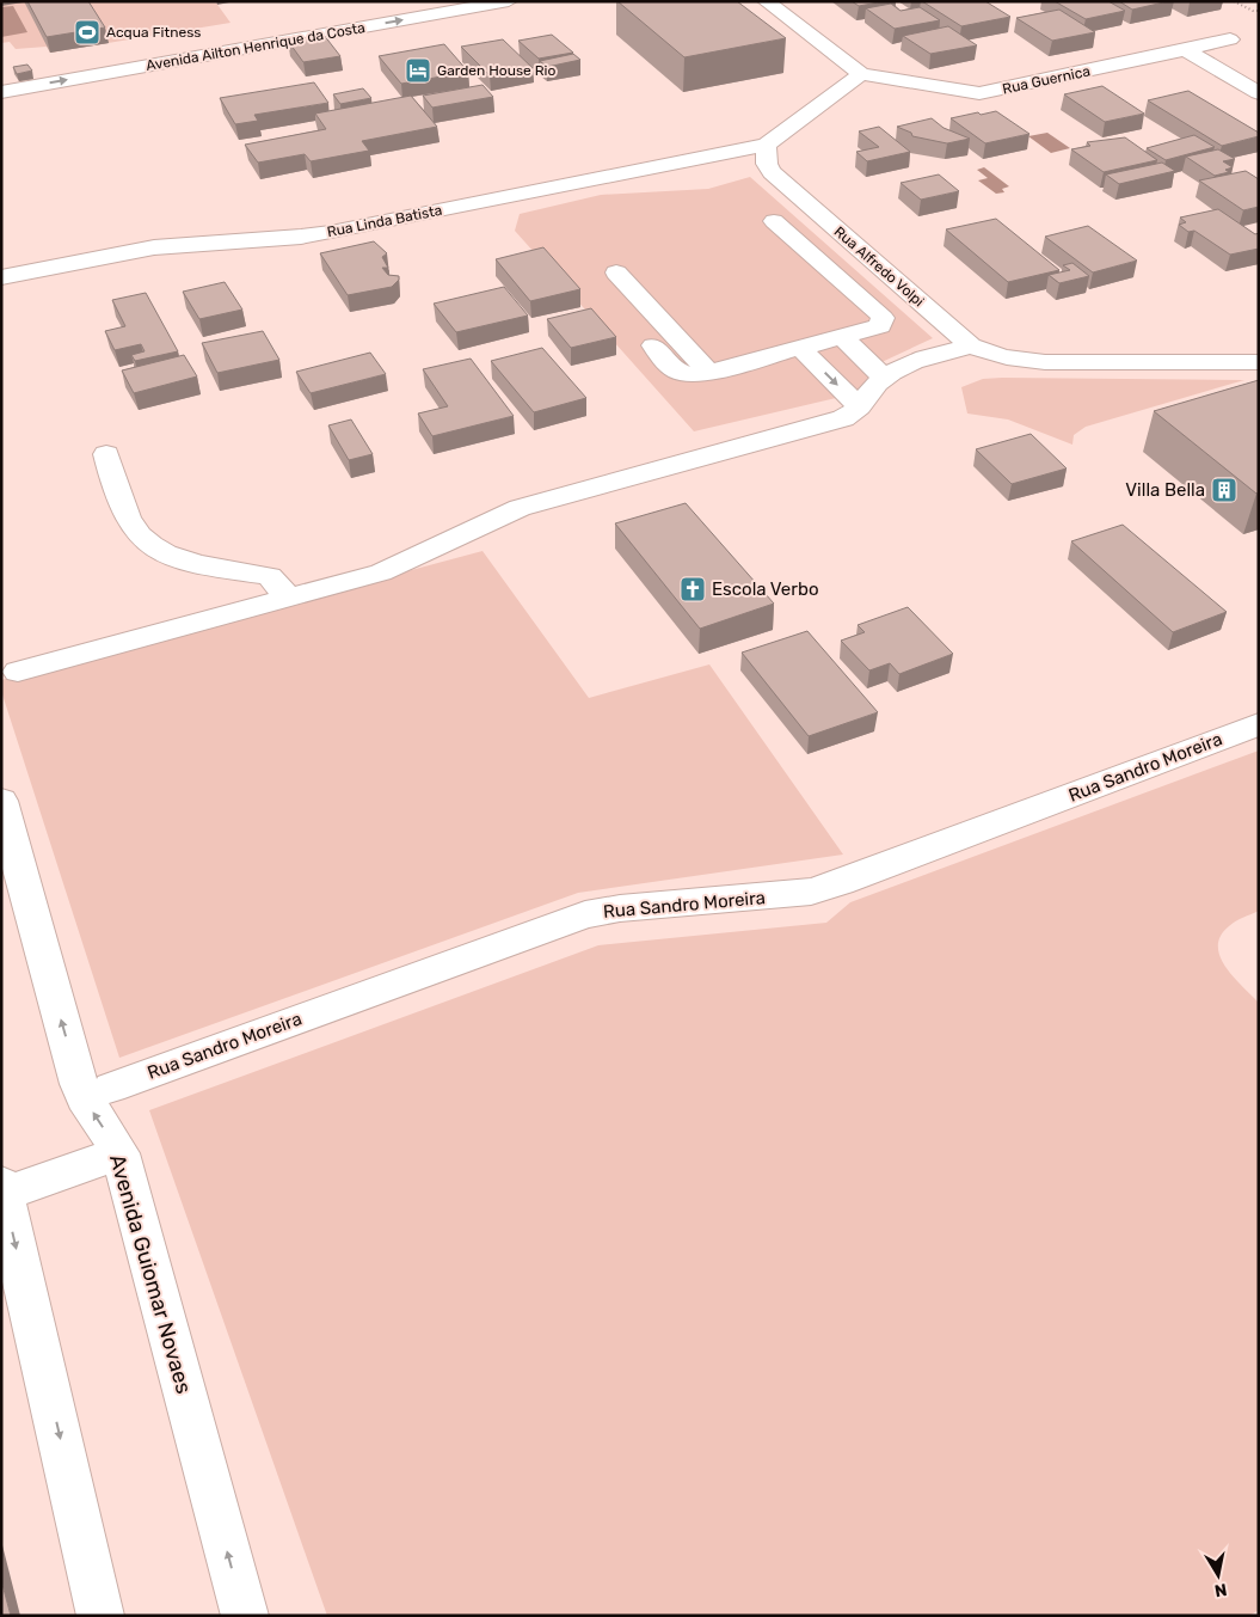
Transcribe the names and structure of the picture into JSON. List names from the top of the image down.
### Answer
{
  "streets": {
    "street": [
      "Avenida Ailton Henrique da Costa",
      "Rua Guernica",
      "Rua Linda Batista",
      "Rua Alfredo Volpi",
      "Rua Sandro Moreira",
      "Avenida Guiomar Novaes"
    ]
  },
  "one_way": ["Avenida Ailton Henrique da Costa"],
  "places": {
    "sports": ["Acqua Fitness"],
    "hotel": ["Garden House Rio"],
    "building": ["Villa Bella"],
    "church": ["Escola Verbo"]
  },
  "north": "bottom"
}
